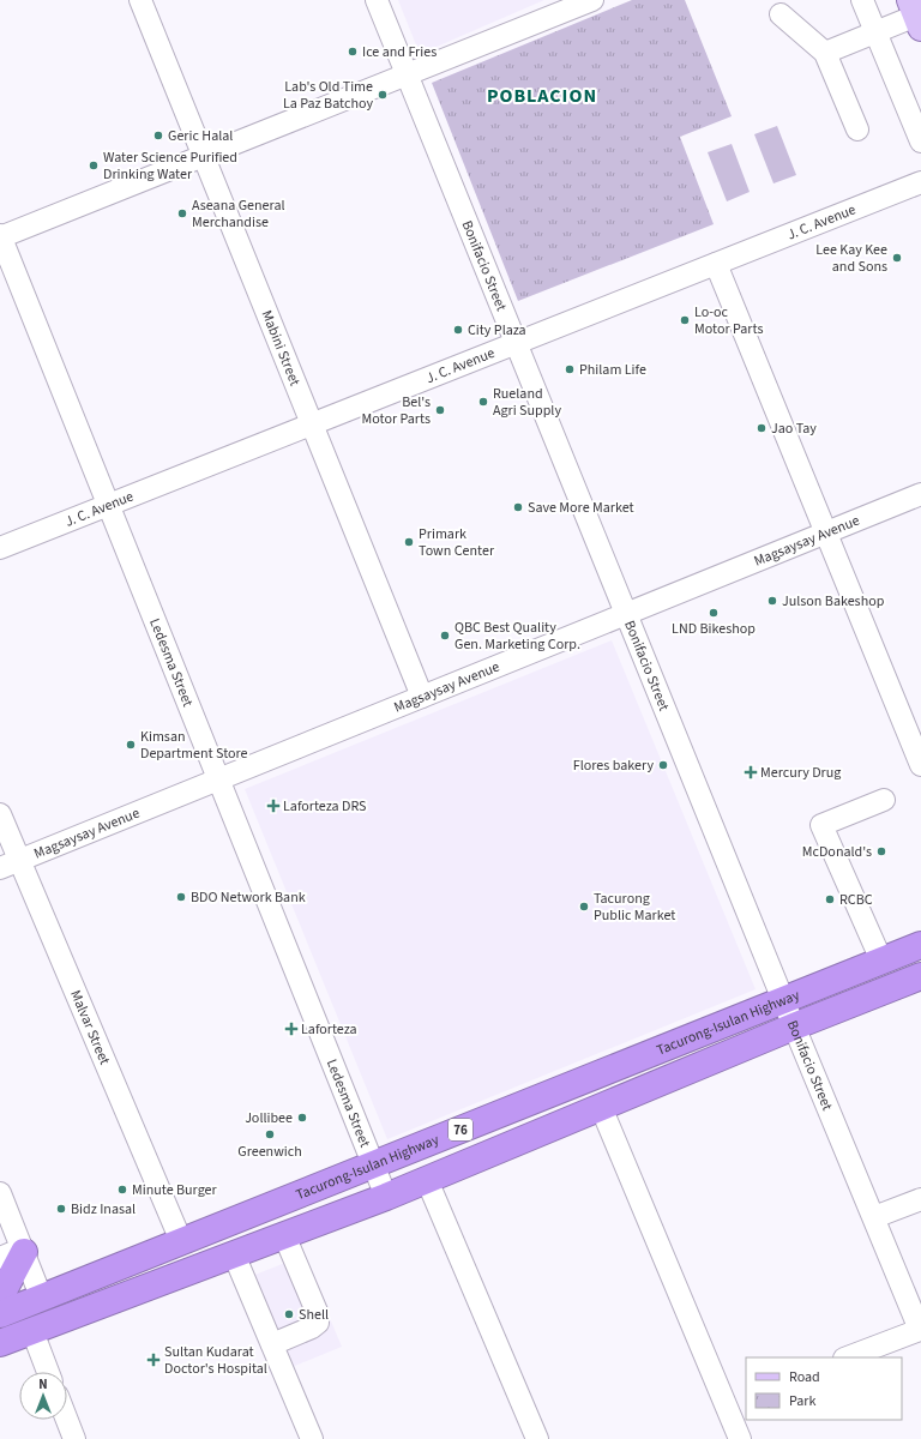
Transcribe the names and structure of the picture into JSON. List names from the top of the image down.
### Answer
{
  "streets": {
    "highway": ["Tacurong-Isulan Highway", "76"],
    "street": [
      "J. C. Avenue",
      "Bonifacio Street",
      "Mabini Street",
      "Magsaysay Avenue",
      "Ledesma Street",
      "Malvar Street"
    ]
  },
  "crossings": [
    ["J. C. Avenue", "Bonifacio Street"],
    ["J. C. Avenue", "Mabini Street"],
    ["J. C. Avenue", "Ledesma Street"],
    ["Bonifacio Street", "Magsaysay Avenue"],
    ["Bonifacio Street", "Tacurong-Isulan Highway"],
    ["Mabini Street", "Magsaysay Avenue"],
    ["Magsaysay Avenue", "Ledesma Street"],
    ["Magsaysay Avenue", "Malvar Street"],
    ["Ledesma Street", "Tacurong-Isulan Highway"],
    ["Tacurong-Isulan Highway", "Malvar Street"]
  ],
  "districts": ["POBLACION"],
  "places": {
    "other": [
      "Ice and Fries",
      "Lab's Old Time La Paz Batchoy",
      "Geric Halal",
      "Water Science Purified Drinking Water",
      "Aseana General Merchandise",
      "Lee Kay Kee and Sons",
      "Lo-oc Motor Parts",
      "City Plaza",
      "Philam Life",
      "Rueland Agri Supply",
      "Bel's Motor Parts",
      "Jao Tay",
      "Save More Market",
      "Primark Town Center",
      "Julson Bakeshop",
      "LND Bikeshop",
      "QBC Best Quality Gen. Marketing Corp.",
      "Kimsan Department Store",
      "Flores bakery",
      "McDonald's",
      "BDO Network Bank",
      "RCBC",
      "Tacurong Public Market",
      "Jollibee",
      "Greenwich",
      "Minute Burger",
      "Bidz Inasal",
      "Shell"
    ],
    "health": [
      "Mercury Drug",
      "Laforteza DRS",
      "Laforteza",
      "Sultan Kudarat Doctor's Hospital"
    ]
  },
  "legend": ["Road", "Park"],
  "north": "top"
}
